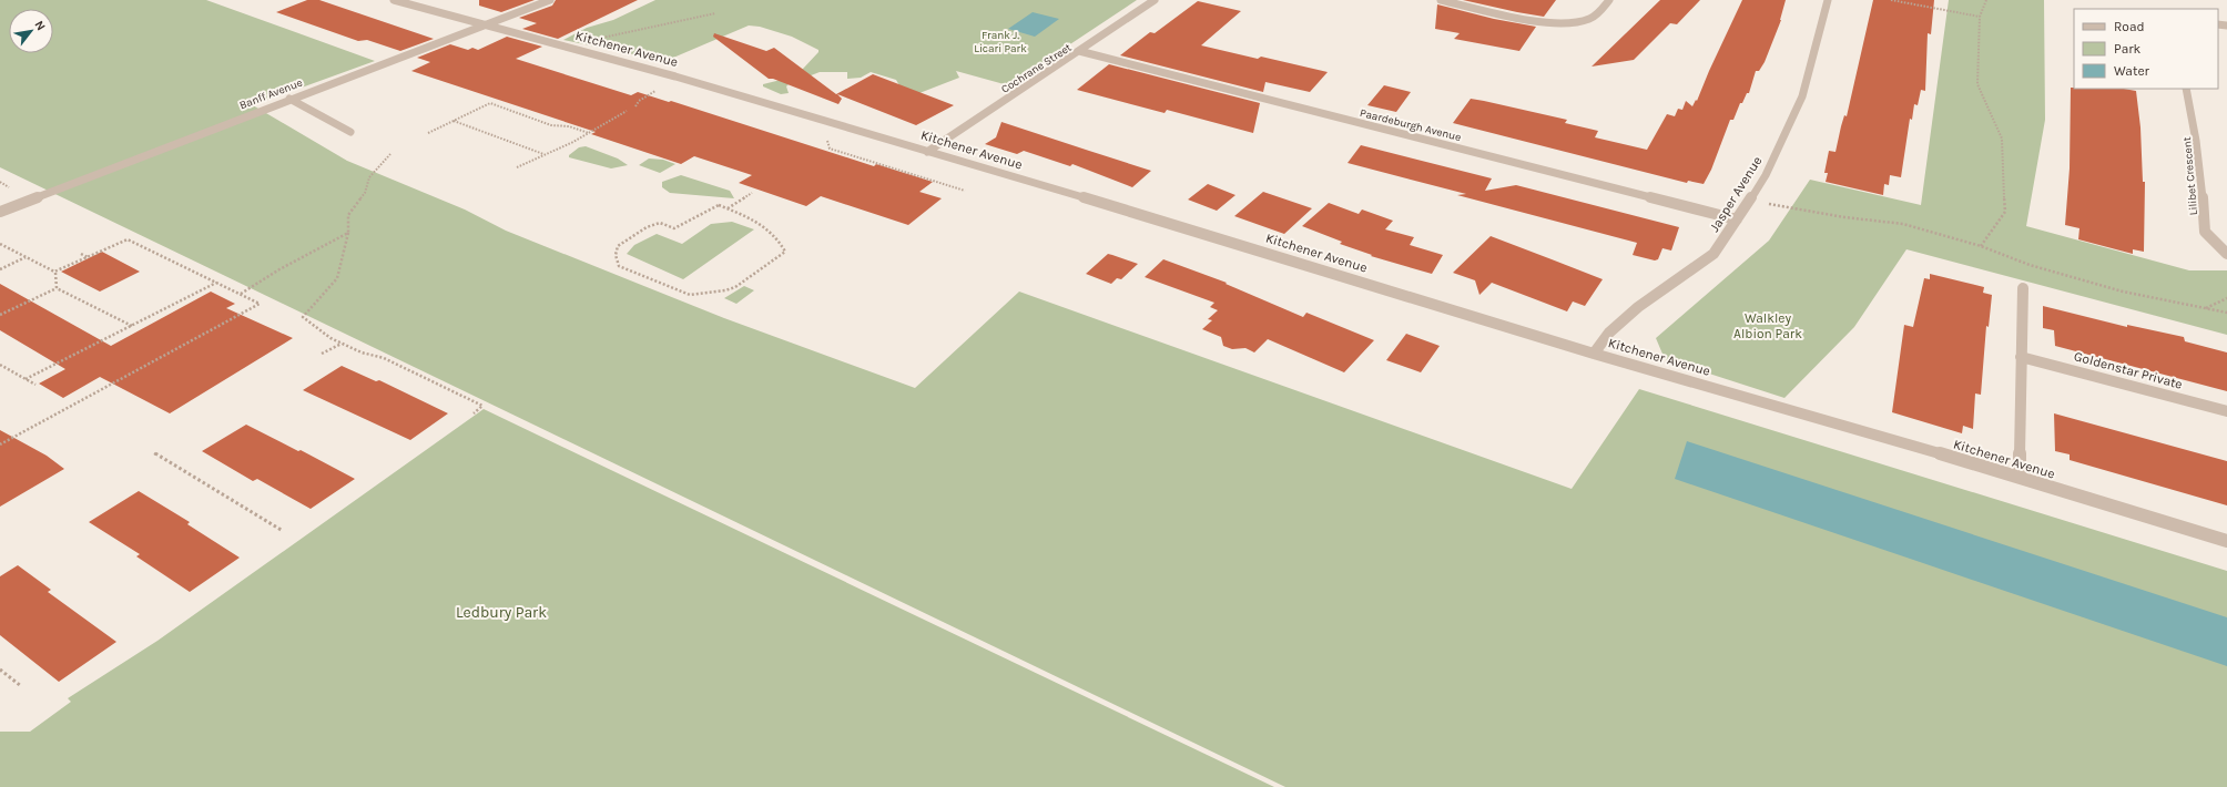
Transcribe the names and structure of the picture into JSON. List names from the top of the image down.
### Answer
{
  "streets": {
    "street": [
      "Kitchener Avenue",
      "Cochrane Street",
      "Banff Avenue",
      "Paardeburgh Avenue",
      "Lilibet Crescent",
      "Jasper Avenue",
      "Goldenstar Private"
    ]
  },
  "crossings": [
    ["Kitchener Avenue", "Cochrane Street"],
    ["Kitchener Avenue", "Banff Avenue"],
    ["Kitchener Avenue", "Jasper Avenue"],
    ["Cochrane Street", "Paardeburgh Avenue"],
    ["Paardeburgh Avenue", "Jasper Avenue"]
  ],
  "parks": ["Frank J. Licari Park", "Walkley Albion Park", "Ledbury Park"],
  "legend": ["Road", "Park", "Water"],
  "north": "top right"
}
